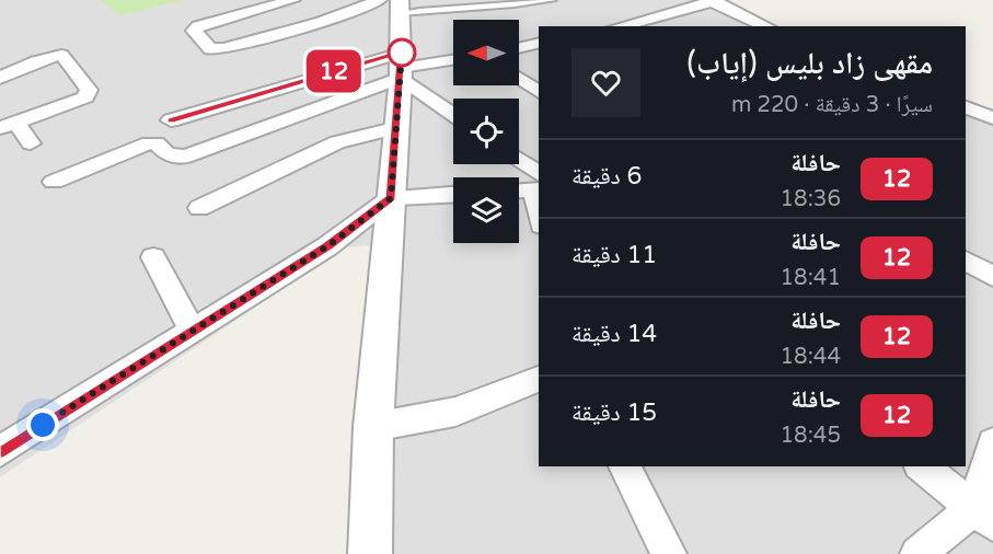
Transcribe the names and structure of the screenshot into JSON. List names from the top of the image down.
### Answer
{
  "lines": ["bus line 12"],
  "north": "left",
  "page": {
    "on_map": "12",
    "heading": ["مقهى زاد بليس (إياب)", "سيرًا · 3 دقيقة · 220 m"],
    "list": [
      {
        "mark": "12",
        "name": "حافلة",
        "note": "18:36",
        "value": "6 دقيقة"
      },
      {
        "mark": "12",
        "name": "حافلة",
        "note": "18:41",
        "value": "11 دقيقة"
      },
      {
        "mark": "12",
        "name": "حافلة",
        "note": "18:44",
        "value": "14 دقيقة"
      },
      {
        "mark": "12",
        "name": "حافلة",
        "note": "18:45",
        "value": "15 دقيقة"
      }
    ]
  }
}
